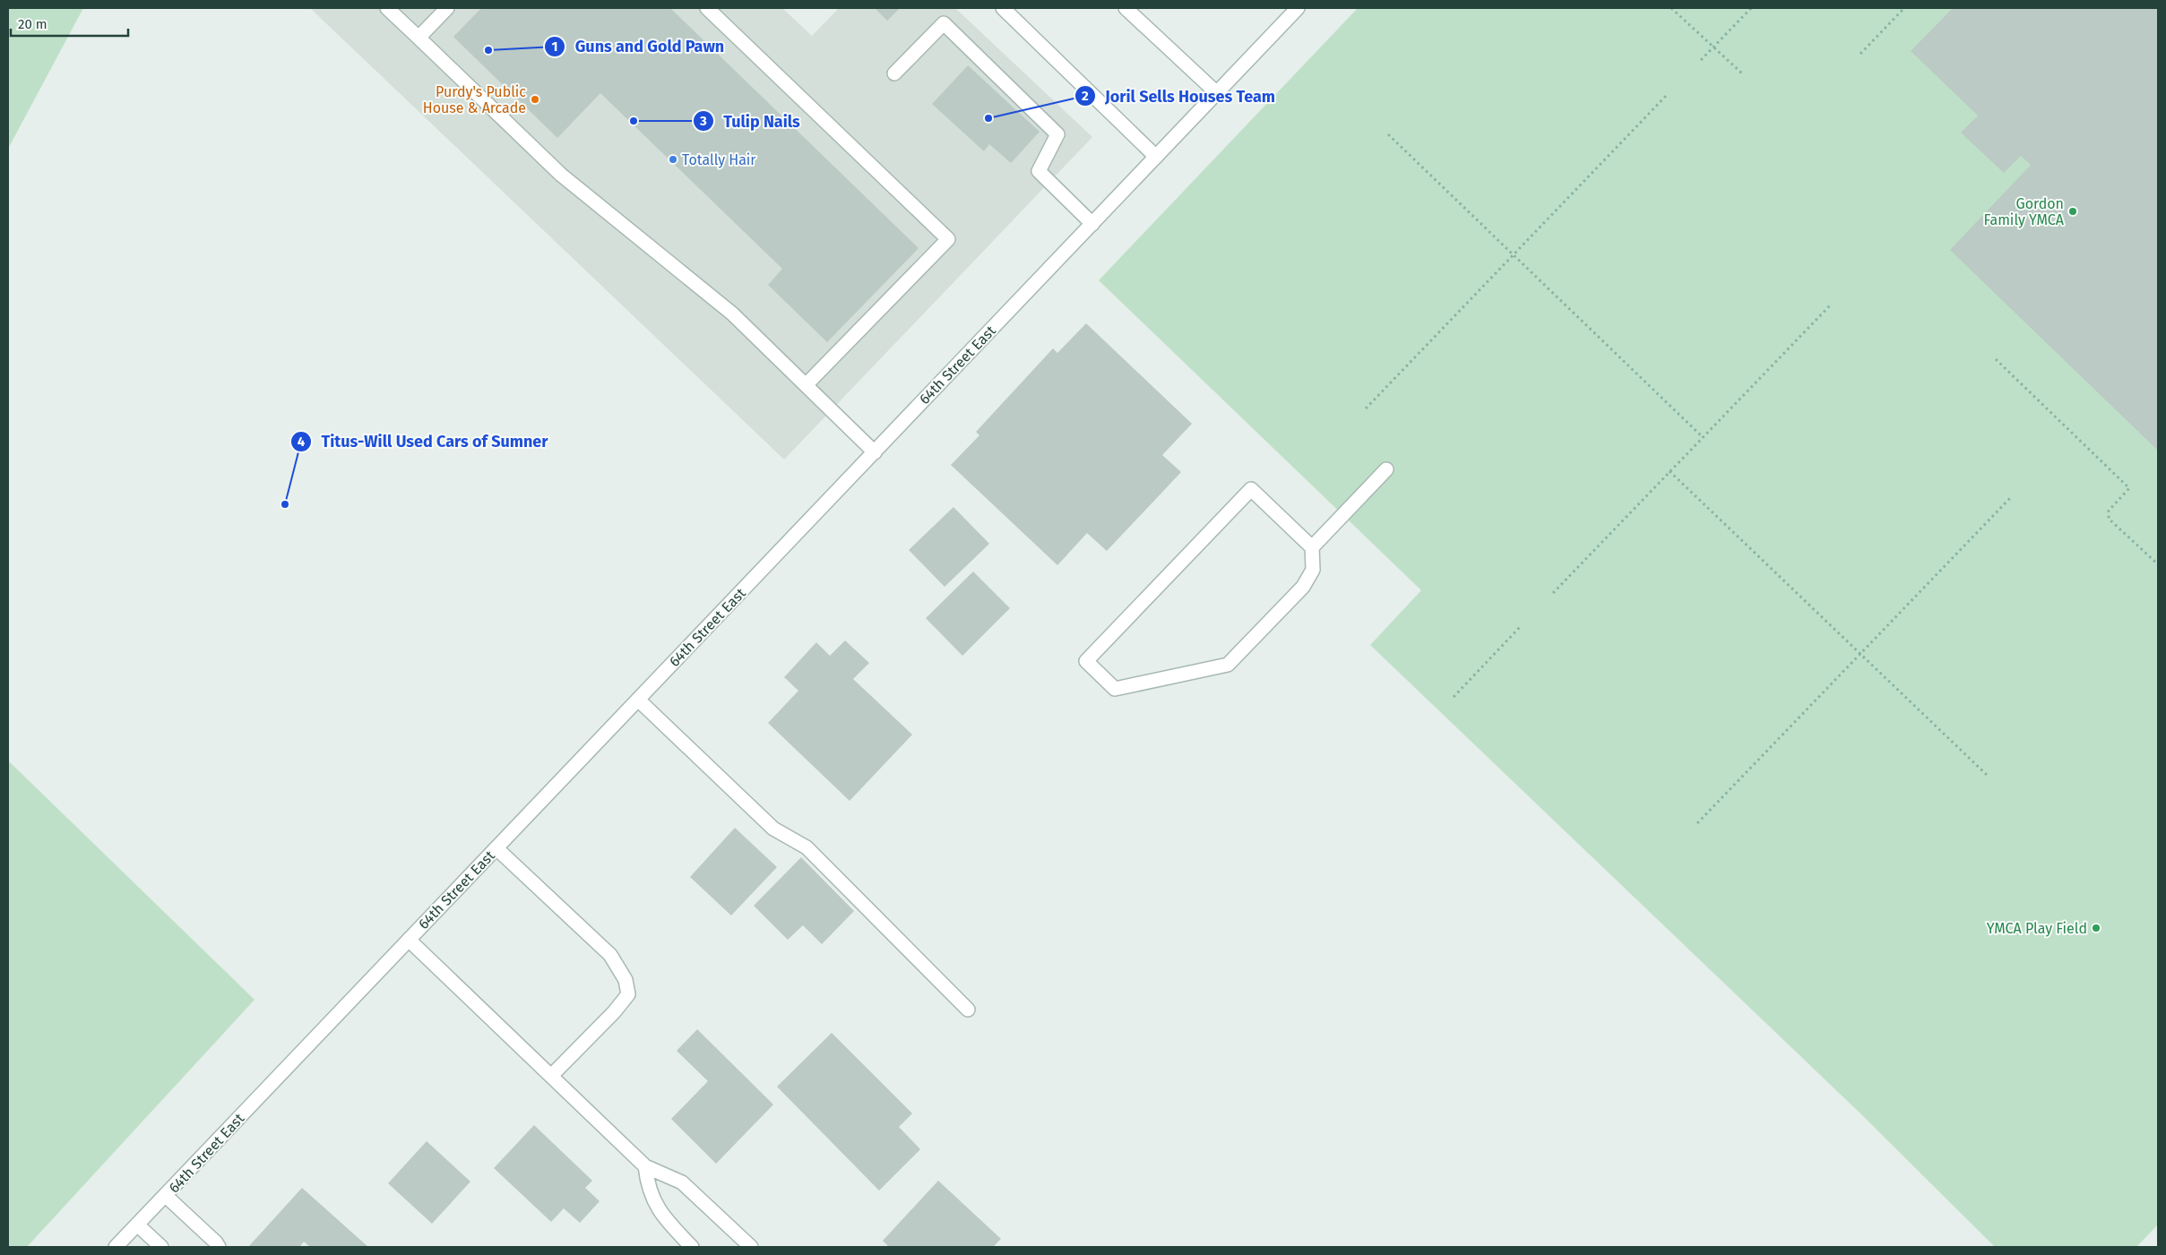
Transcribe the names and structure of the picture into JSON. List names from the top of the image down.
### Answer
{
  "streets": {
    "street": ["64th Street East"]
  },
  "places": [
    "Guns and Gold Pawn",
    "Purdy's Public House & Arcade",
    "Joril Sells Houses Team",
    "Tulip Nails",
    "Totally Hair",
    "Gordon Family YMCA",
    "Titus-Will Used Cars of Sumner",
    "YMCA Play Field"
  ],
  "scale_bar": "20 m"
}
